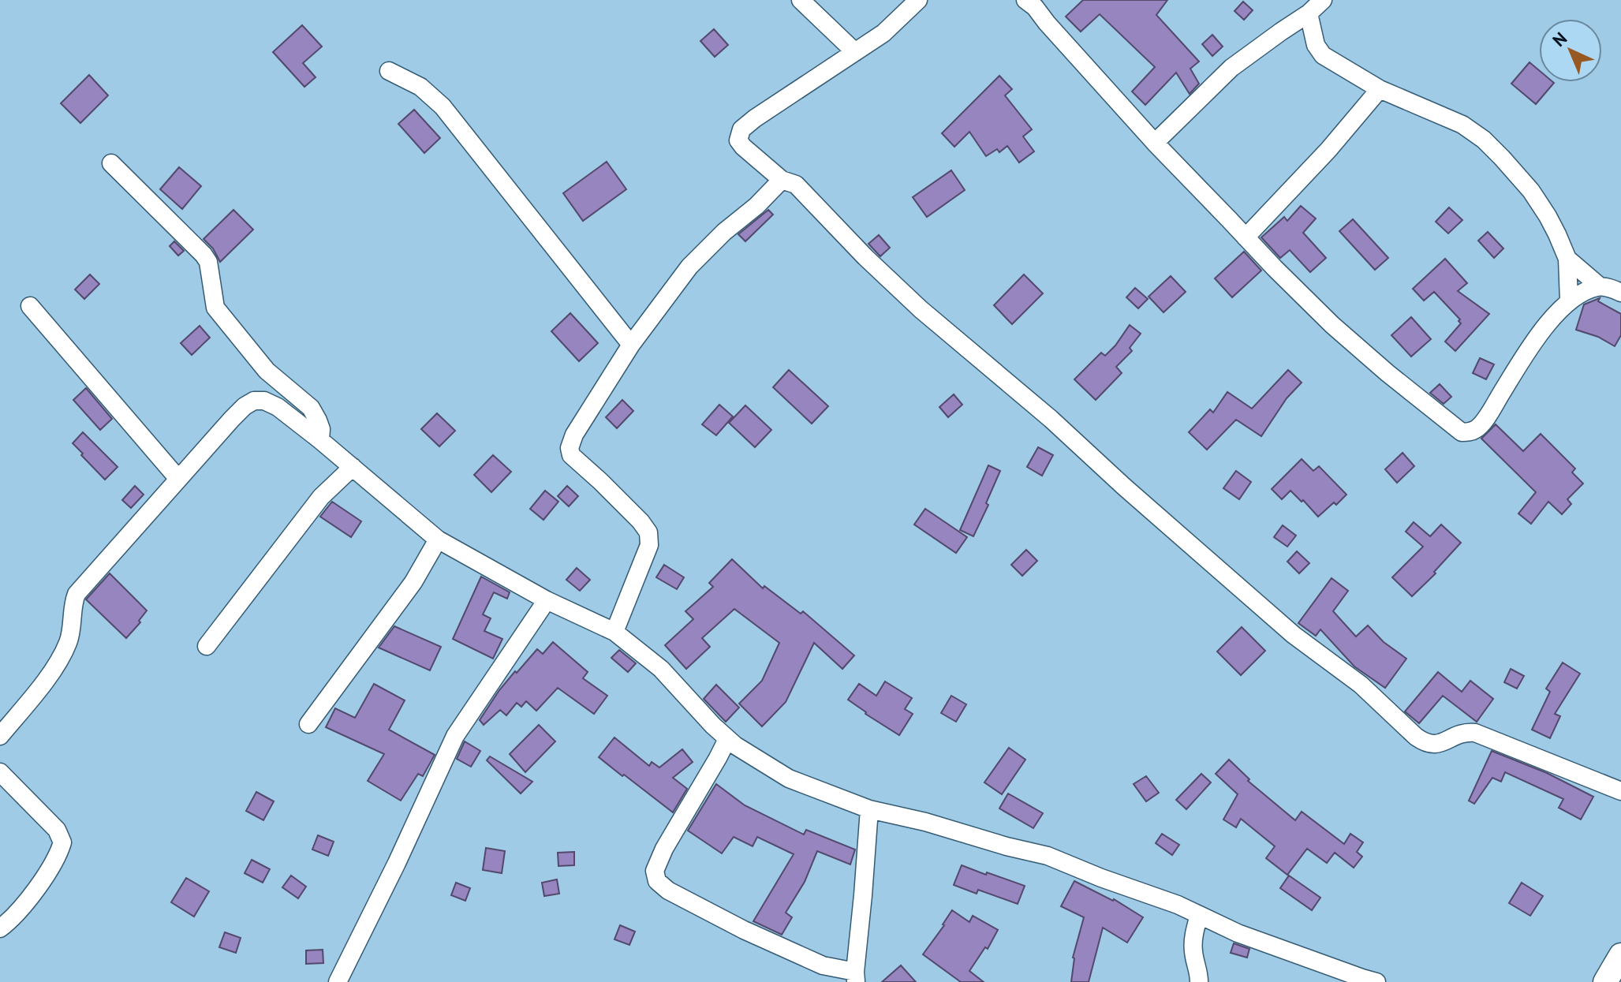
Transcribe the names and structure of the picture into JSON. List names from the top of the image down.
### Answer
{
  "north": "top left"
}
